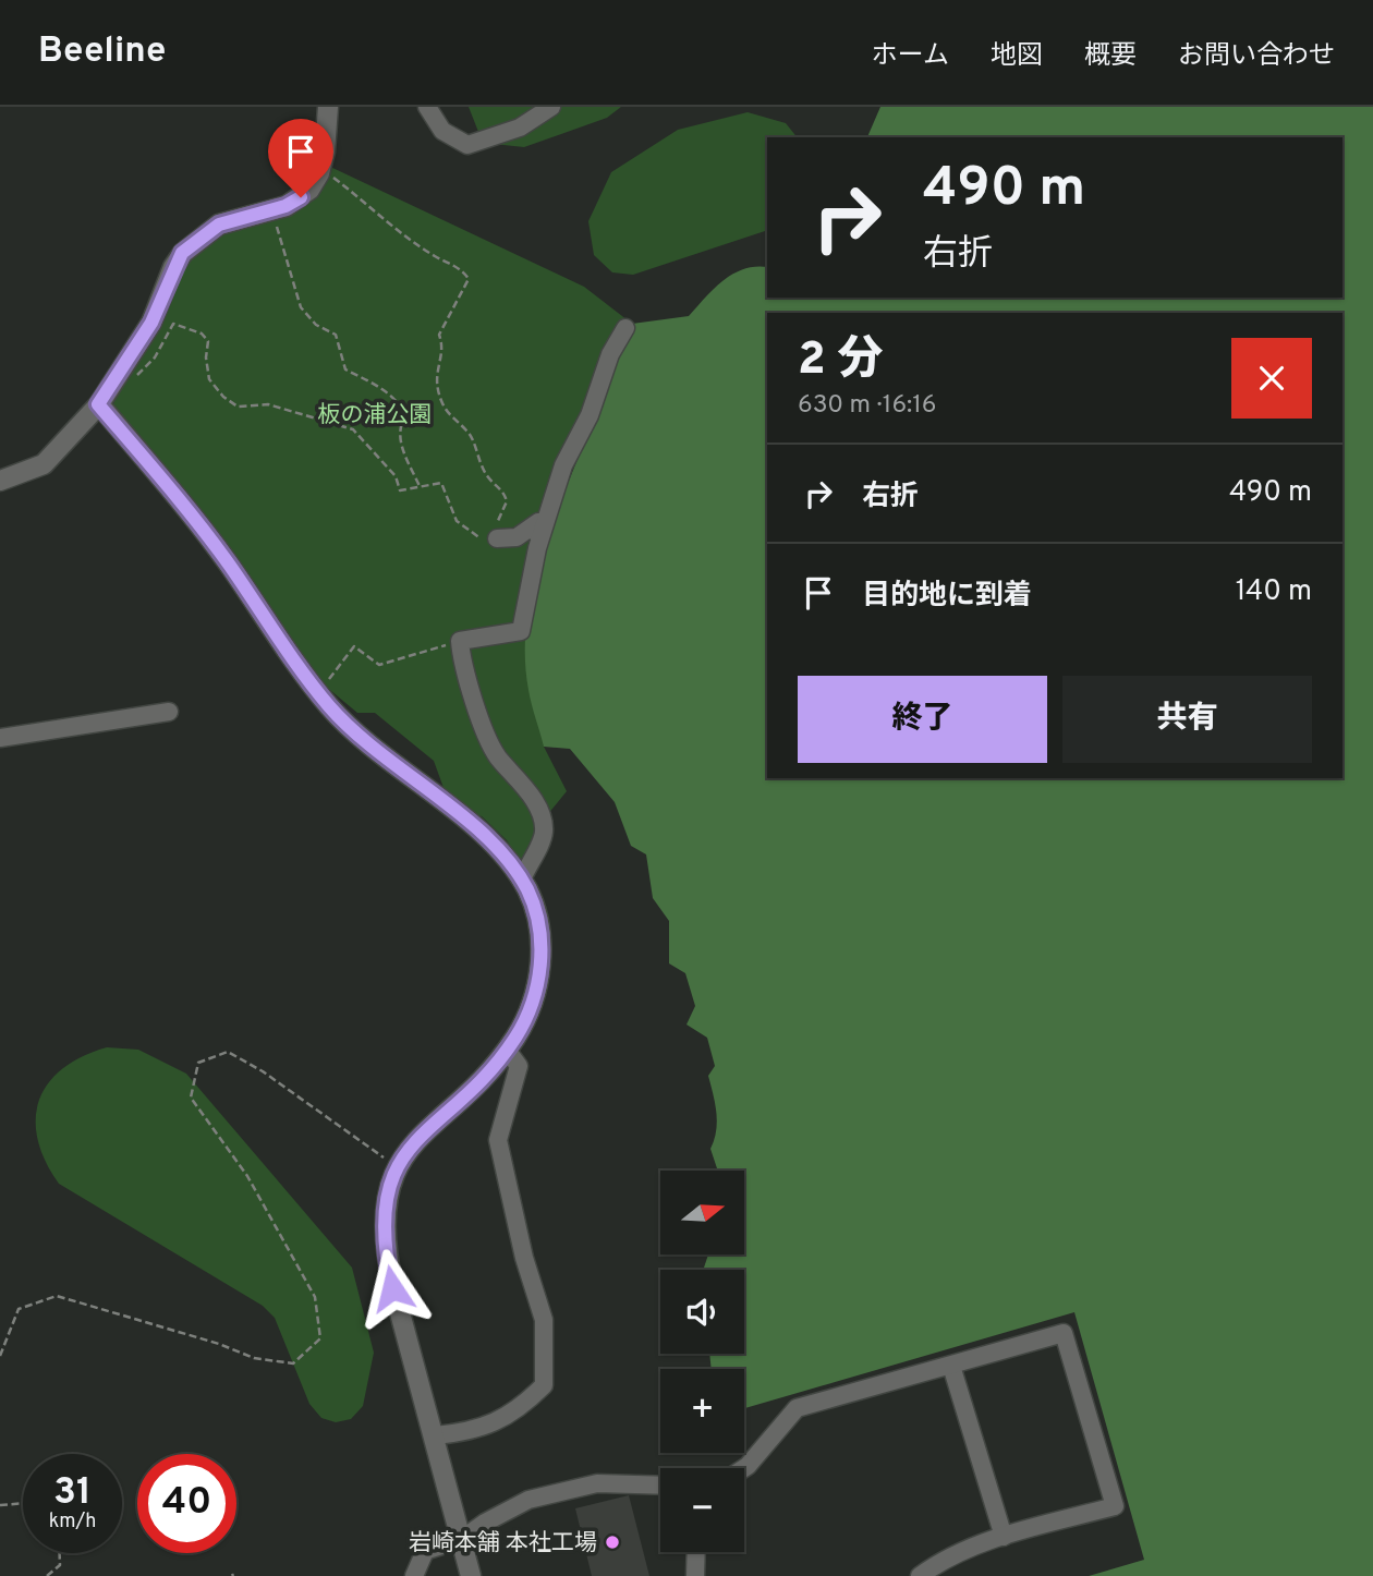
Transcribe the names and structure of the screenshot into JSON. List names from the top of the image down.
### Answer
{
  "parks": ["板の浦公園"],
  "places": ["岩崎本舗 本社工場"],
  "north": "right",
  "page": {
    "header": "Beeline",
    "nav": [
      "ホーム",
      "地図",
      "概要",
      "お問い合わせ"
    ],
    "turn": ["490 m", "右折"],
    "heading": ["2 分", "630 m · 16:16"],
    "list": [
      {
        "name": "右折",
        "value": "490 m"
      },
      {
        "name": "目的地に到着",
        "value": "140 m"
      }
    ],
    "buttons": ["終了", "共有"],
    "map_buttons": ["+", "−"],
    "speed": "31 km/h",
    "limit": "40"
  }
}
